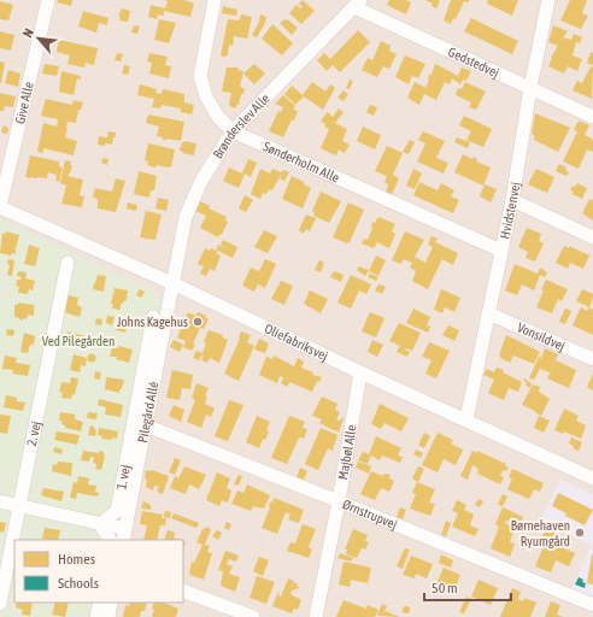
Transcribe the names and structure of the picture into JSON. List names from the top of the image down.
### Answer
{
  "streets": {
    "street": [
      "Gedstedvej",
      "Give Alle",
      "Brønderslev Alle",
      "Sønderholm Alle",
      "Hvidstenvej",
      "Vonsildvej",
      "Oliefabriksvej",
      "Pilegård Allé",
      "2. vej",
      "Majbøl Alle",
      "1. vej",
      "Ørnstrupvej"
    ]
  },
  "crossings": [
    ["Gedstedvej", "Brønderslev Alle"],
    ["Gedstedvej", "Hvidstenvej"],
    ["Give Alle", "Oliefabriksvej"],
    ["Brønderslev Alle", "Sønderholm Alle"],
    ["Brønderslev Alle", "Oliefabriksvej"],
    ["Brønderslev Alle", "Pilegård Allé"],
    ["Sønderholm Alle", "Hvidstenvej"],
    ["Hvidstenvej", "Vonsildvej"],
    ["Hvidstenvej", "Oliefabriksvej"],
    ["Oliefabriksvej", "Pilegård Allé"],
    ["Oliefabriksvej", "Majbøl Alle"],
    ["Pilegård Allé", "Ørnstrupvej"],
    ["Majbøl Alle", "Ørnstrupvej"]
  ],
  "parks": ["Ved Pilegården"],
  "places": ["Johns Kagehus", "Børnehaven Ryumgård"],
  "legend": ["Homes", "Schools"],
  "scale_bar": "50 m",
  "north": "top left"
}
